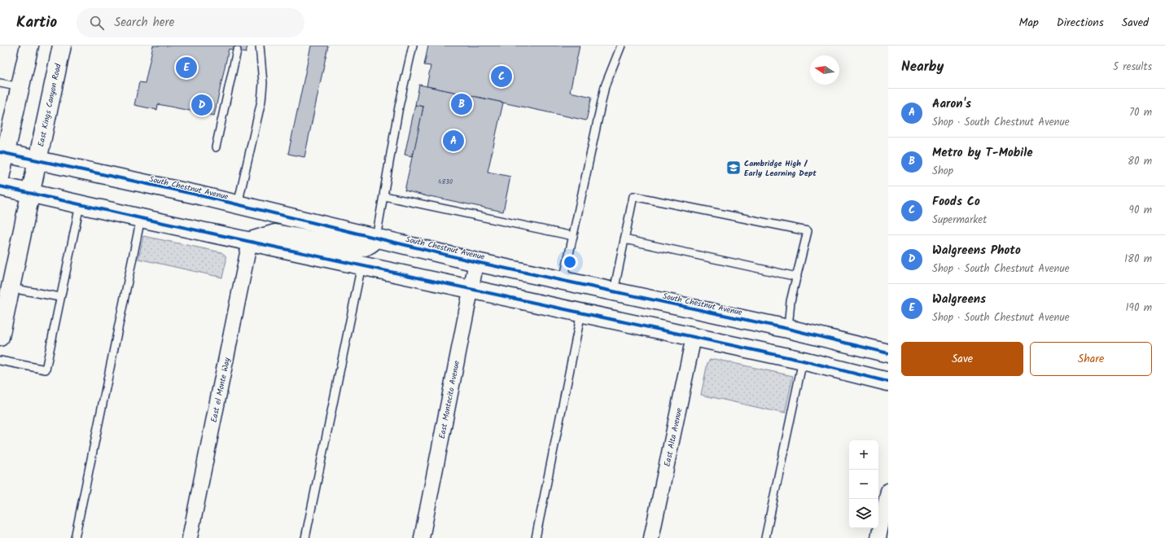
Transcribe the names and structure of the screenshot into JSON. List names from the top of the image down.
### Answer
{
  "streets": {
    "main road": ["East Kings Canyon Road", "South Chestnut Avenue"],
    "street": ["East el Monte Way", "East Montecito Avenue", "East Alta Avenue"]
  },
  "crossings": [
    ["East Kings Canyon Road", "South Chestnut Avenue"],
    ["South Chestnut Avenue", "East Montecito Avenue"]
  ],
  "places": {
    "school or university": ["Cambridge High / Early Learning Dept"]
  },
  "house_numbers": ["4830"],
  "north": "left",
  "page": {
    "header": "Kartio",
    "search": "Search here",
    "nav": ["Map", "Directions", "Saved"],
    "heading": ["Nearby", "5 results"],
    "pins": [
      "E",
      "C",
      "B",
      "D",
      "A"
    ],
    "list": [
      {
        "mark": "A",
        "name": "Aaron's",
        "note": "Shop · South Chestnut Avenue",
        "value": "70 m"
      },
      {
        "mark": "B",
        "name": "Metro by T-Mobile",
        "note": "Shop",
        "value": "80 m"
      },
      {
        "mark": "C",
        "name": "Foods Co",
        "note": "Supermarket",
        "value": "90 m"
      },
      {
        "mark": "D",
        "name": "Walgreens Photo",
        "note": "Shop · South Chestnut Avenue",
        "value": "180 m"
      },
      {
        "mark": "E",
        "name": "Walgreens",
        "note": "Shop · South Chestnut Avenue",
        "value": "190 m"
      }
    ],
    "buttons": ["Save", "Share"],
    "map_buttons": ["+", "−"]
  }
}
